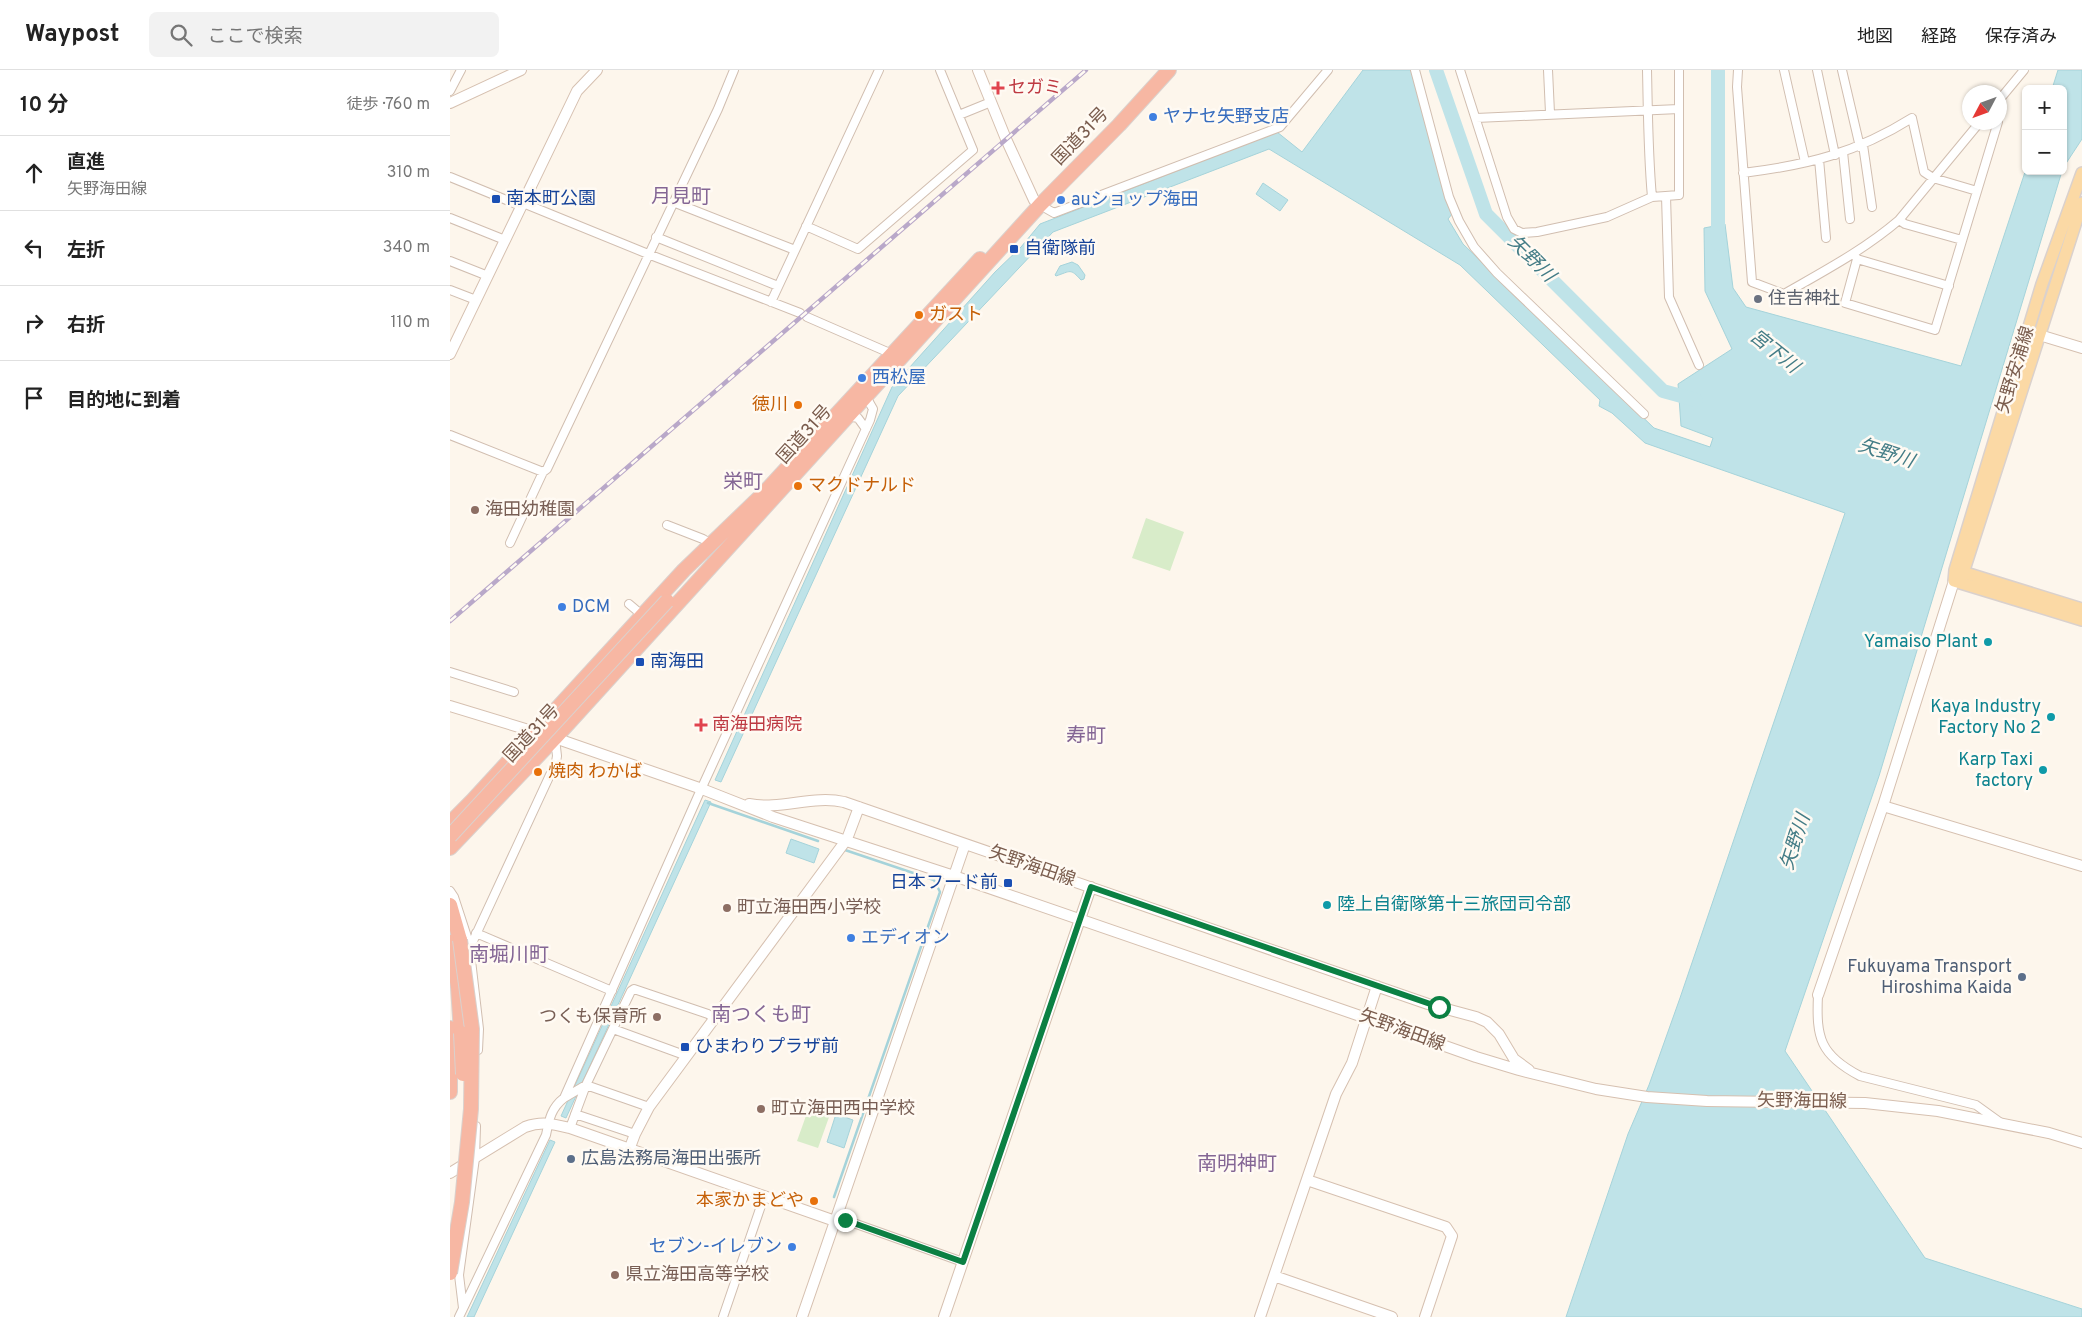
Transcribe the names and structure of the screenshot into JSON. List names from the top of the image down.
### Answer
{
  "streets": {
    "highway": ["国道31号"],
    "main road": ["矢野安浦線"],
    "street": ["矢野海田線"]
  },
  "crossings": [
    ["国道31号", "矢野海田線"]
  ],
  "districts": [
    "月見町",
    "栄町",
    "寿町",
    "南堀川町",
    "南つくも町",
    "南明神町"
  ],
  "water": ["矢野川", "宮下川"],
  "places": {
    "health": ["セガミ", "南海田病院"],
    "other": [
      "ヤナセ矢野支店",
      "auショップ海田",
      "住吉神社",
      "ガスト",
      "西松屋",
      "徳川",
      "マクドナルド",
      "海田幼稚園",
      "DCM",
      "Yamaiso Plant",
      "Kaya Industry Factory No 2",
      "Karp Taxi factory",
      "焼肉 わかば",
      "陸上自衛隊第十三旅団司令部",
      "町立海田西小学校",
      "エディオン",
      "Fukuyama Transport Hiroshima Kaida",
      "つくも保育所",
      "町立海田西中学校",
      "広島法務局海田出張所",
      "本家かまどや",
      "セブン-イレブン",
      "県立海田高等学校"
    ],
    "transit": [
      "南本町公園",
      "自衛隊前",
      "南海田",
      "日本フード前",
      "ひまわりプラザ前"
    ]
  },
  "north": "bottom left",
  "page": {
    "header": "Waypost",
    "search": "ここで検索",
    "nav": ["地図", "経路", "保存済み"],
    "heading": ["10 分", "徒歩 · 760 m"],
    "map_buttons": ["+", "−"],
    "list": [
      ["直進", "矢野海田線", "310 m"],
      ["左折", "340 m"],
      ["右折", "110 m"],
      "目的地に到着"
    ]
  }
}
